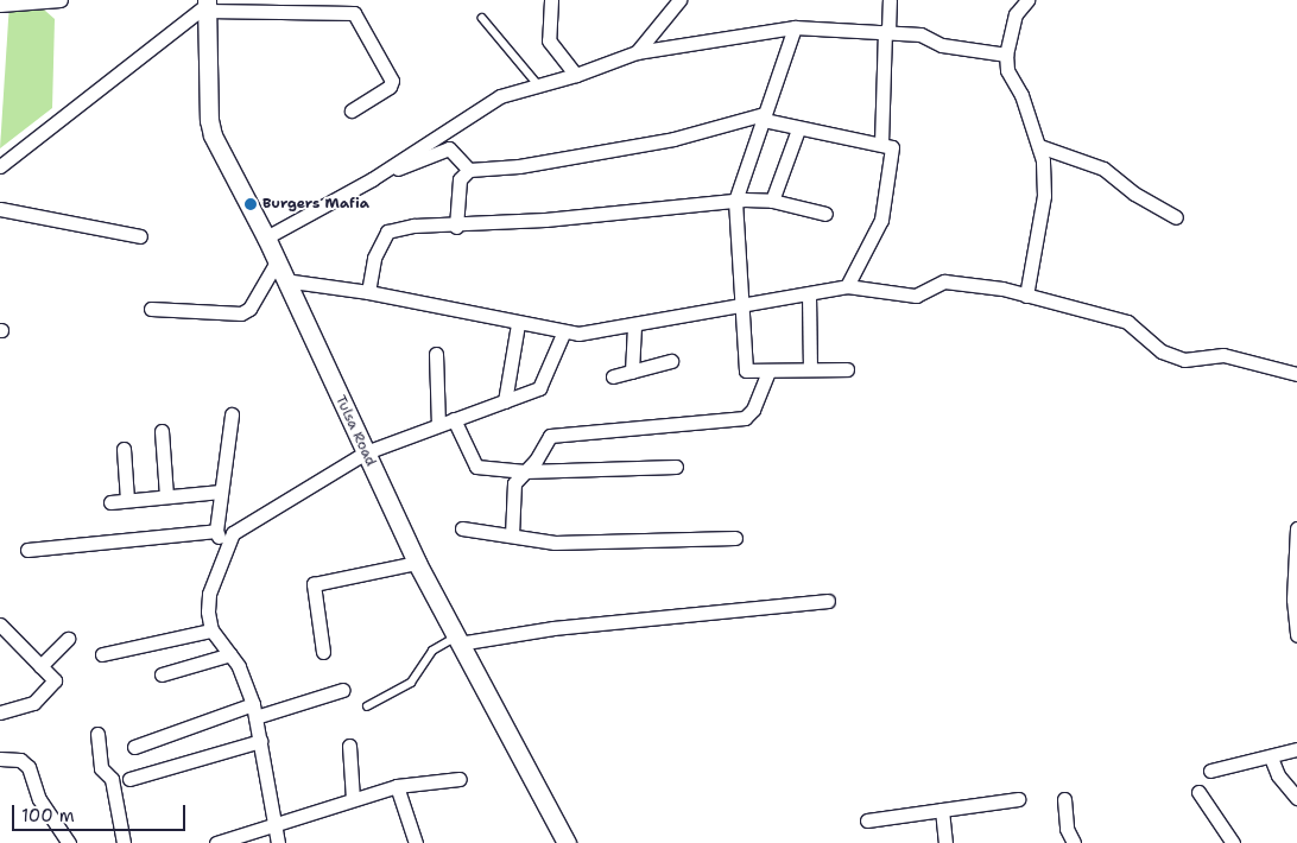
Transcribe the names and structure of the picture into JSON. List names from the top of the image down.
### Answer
{
  "streets": {
    "main road": ["Tulsa Road"]
  },
  "places": ["Burgers Mafia"],
  "scale_bar": "100 m"
}
